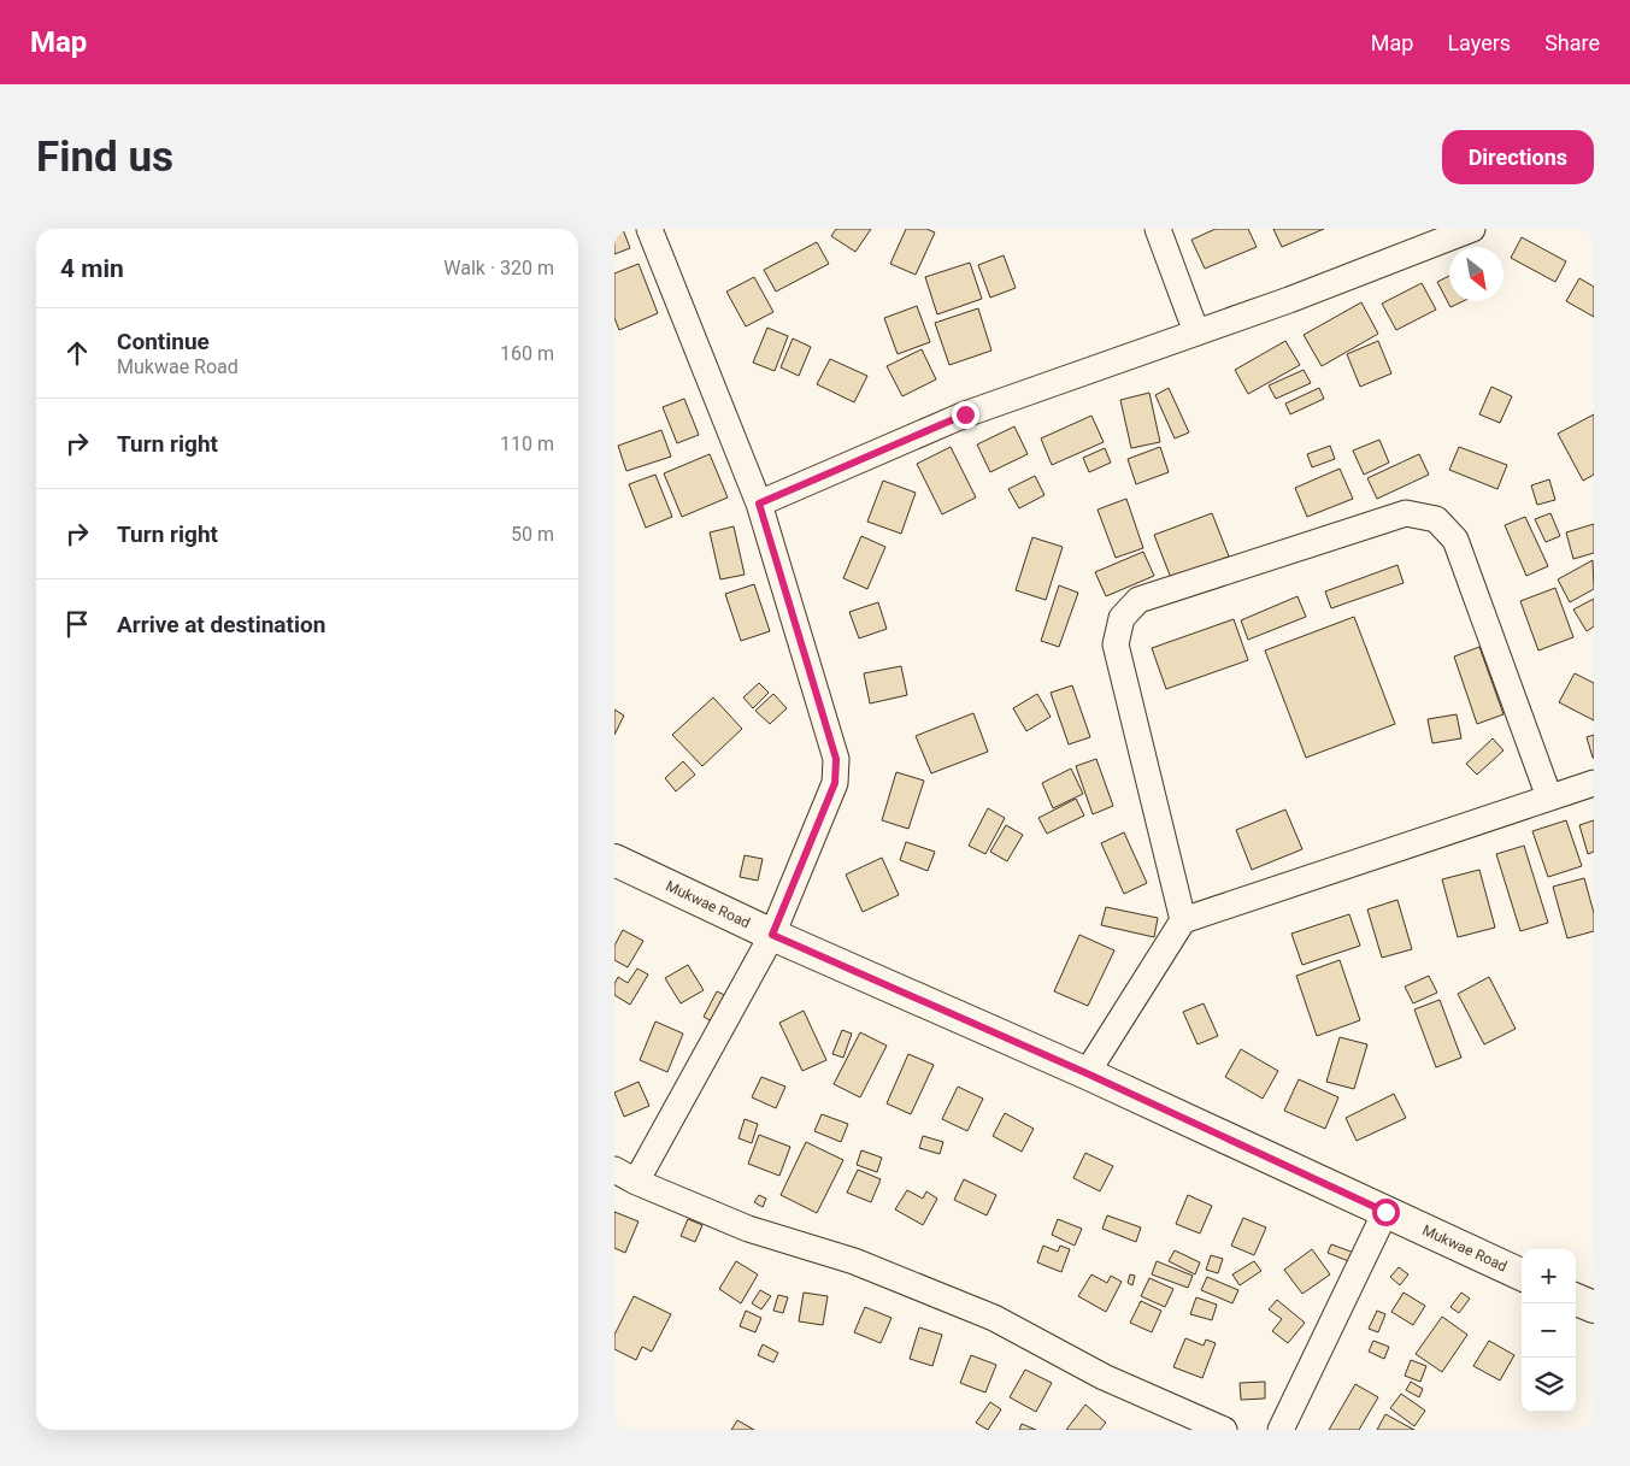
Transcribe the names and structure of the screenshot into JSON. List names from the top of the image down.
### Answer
{
  "streets": {
    "street": ["Mukwae Road"]
  },
  "north": "bottom right",
  "page": {
    "header": "Map",
    "nav": ["Map", "Layers", "Share"],
    "buttons": "Directions",
    "title": "Find us",
    "heading": ["4 min", "Walk · 320 m"],
    "list": [
      ["Continue", "Mukwae Road", "160 m"],
      ["Turn right", "110 m"],
      ["Turn right", "50 m"],
      "Arrive at destination"
    ],
    "map_buttons": ["+", "−"]
  }
}
